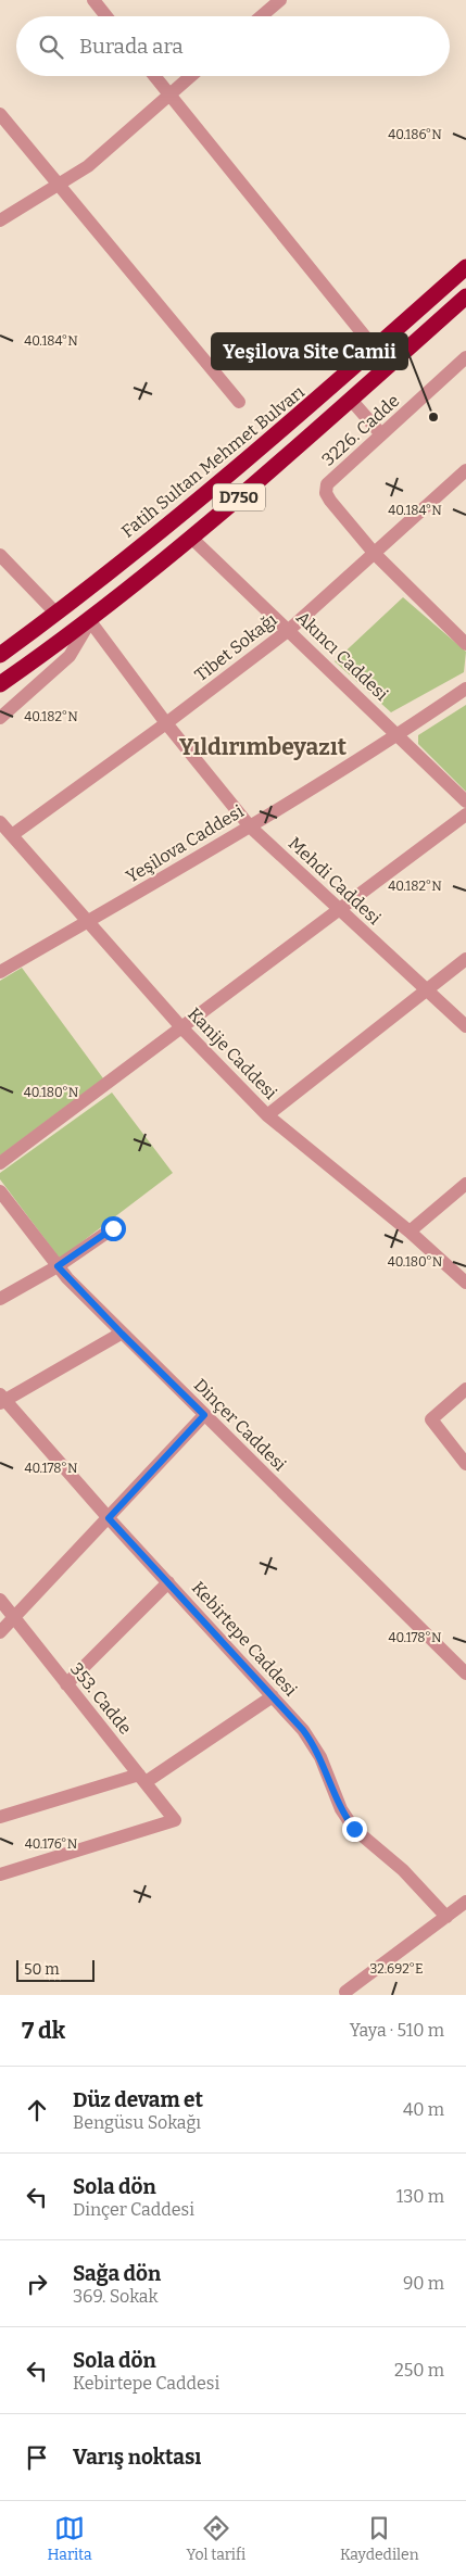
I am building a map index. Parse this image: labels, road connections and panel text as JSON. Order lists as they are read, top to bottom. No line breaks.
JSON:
{"streets":{"highway":["Fatih Sultan Mehmet Bulvarı","D750"],"street":["3226. Cadde","Tibet Sokağı","Akıncı Caddesi","Yeşilova Caddesi","Mehdi Caddesi","Kanije Caddesi","Dinçer Caddesi","Kebirtepe Caddesi","353. Cadde"]},"crossings":[["3226. Cadde","Tibet Sokağı"],["D750","Akıncı Caddesi"],["D750","Mehdi Caddesi"],["Tibet Sokağı","Akıncı Caddesi"],["Tibet Sokağı","Mehdi Caddesi"],["Tibet Sokağı","Kanije Caddesi"],["Akıncı Caddesi","Yeşilova Caddesi"],["Yeşilova Caddesi","Mehdi Caddesi"],["Yeşilova Caddesi","Kanije Caddesi"]],"districts":["Yıldırımbeyazıt"],"places":["Yeşilova Site Camii"],"scale_bar":"50 m","page":{"search":"Burada ara","scale":"50 m","heading":["7 dk","Yaya · 510 m"],"list":[["Düz devam et","Bengüsu Sokağı","40 m"],["Sola dön","Dinçer Caddesi","130 m"],["Sağa dön","369. Sokak","90 m"],["Sola dön","Kebirtepe Caddesi","250 m"],"Varış noktası"],"nav":["Harita","Yol tarifi","Kaydedilen"]},"coordinates":["40.186°N","40.184°N","40.182°N","40.180°N","40.178°N","40.176°N","32.692°E"]}
